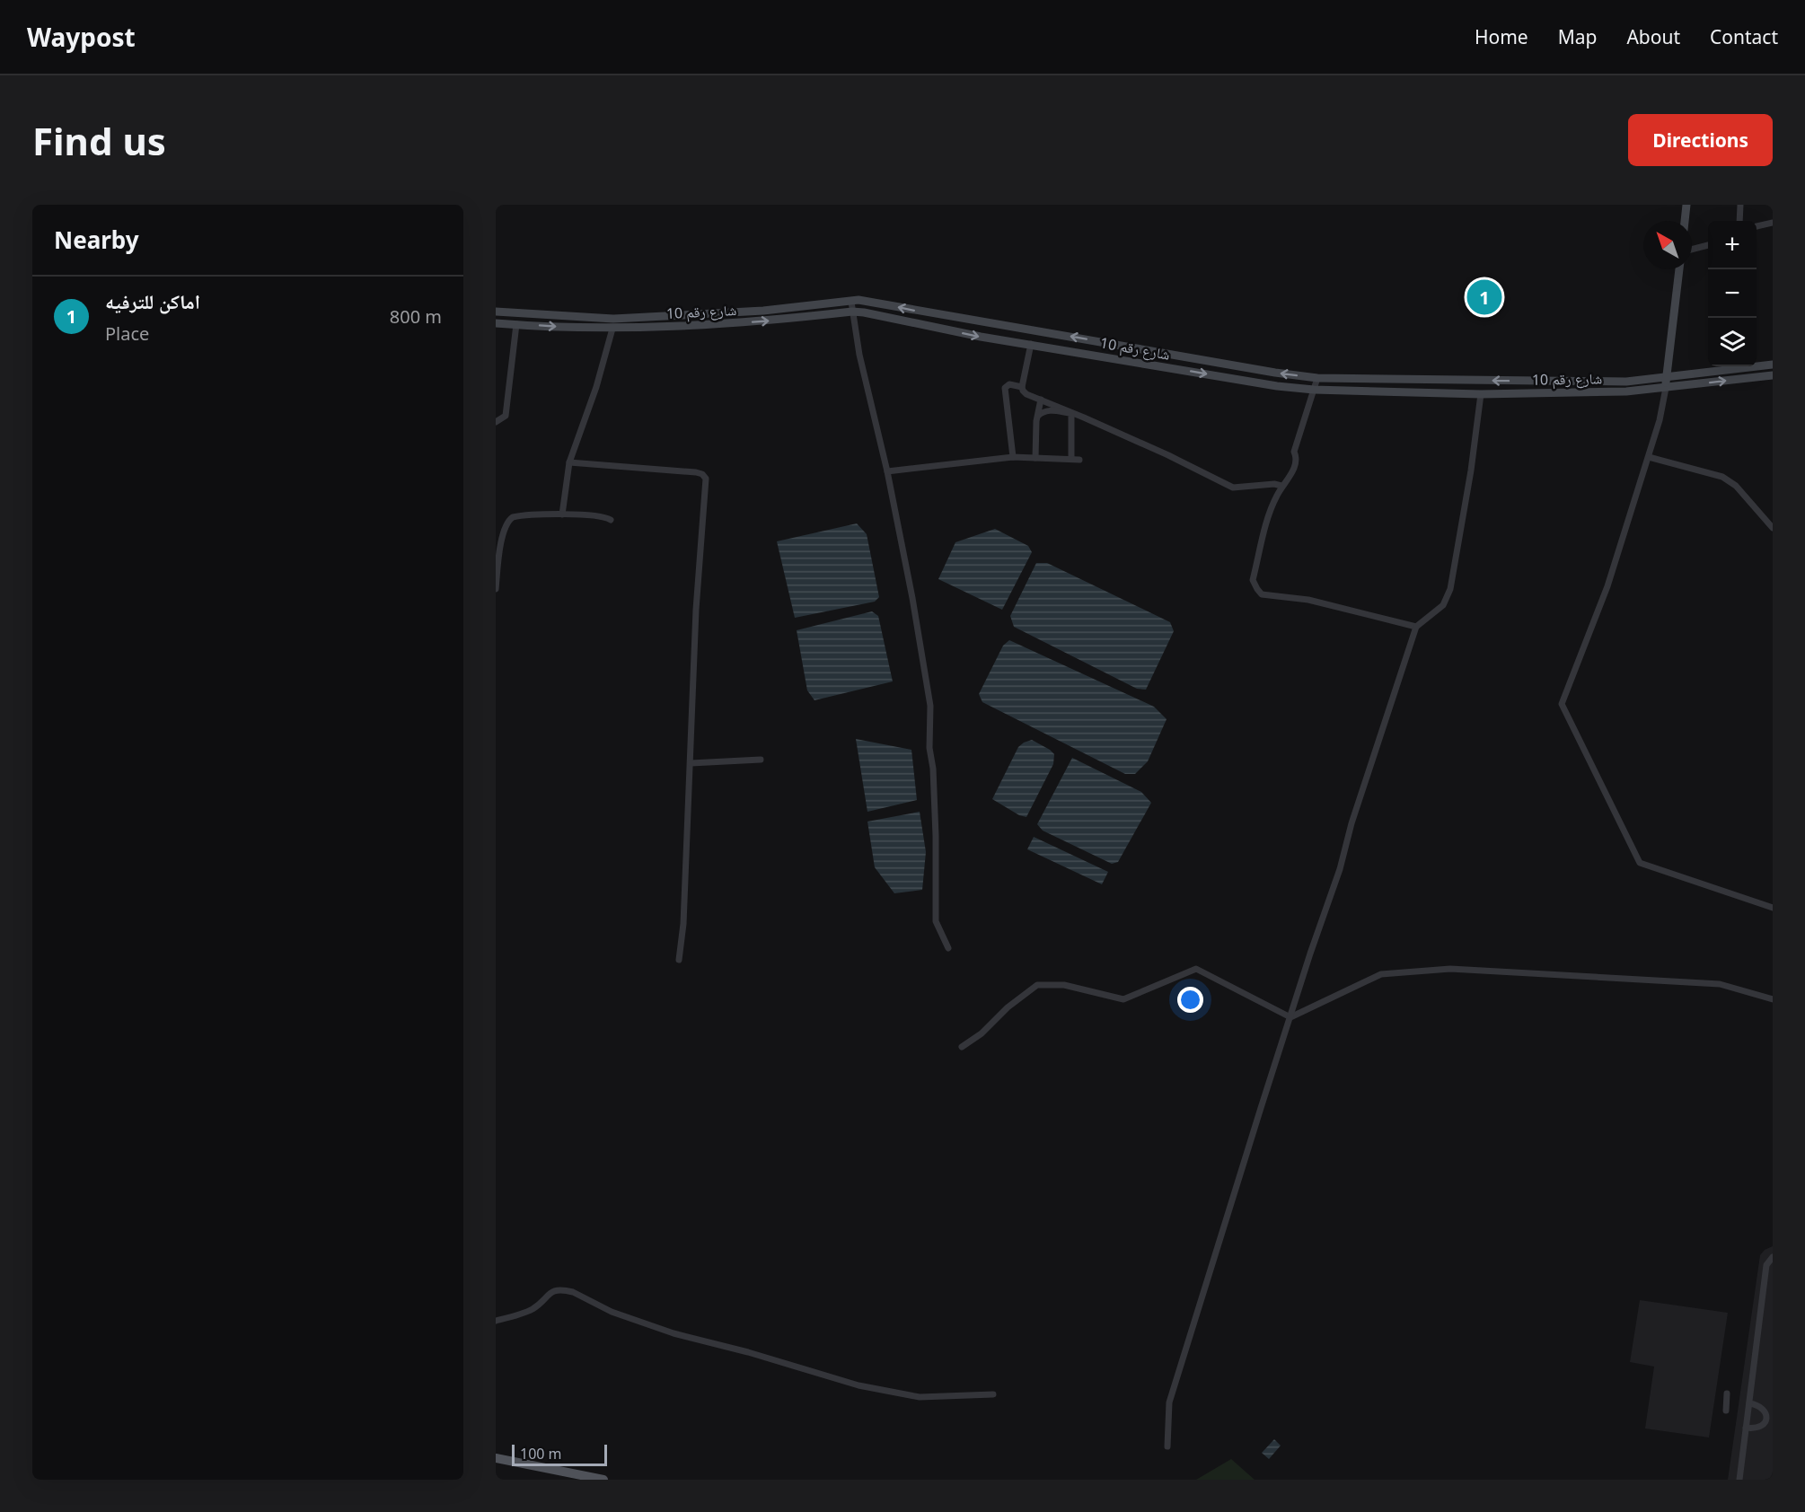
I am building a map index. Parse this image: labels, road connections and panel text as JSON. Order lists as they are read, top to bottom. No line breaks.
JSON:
{"streets":{"main road":["شارع رقم 10"]},"scale_bar":"100 m","north":"top left","page":{"header":"Waypost","nav":["Home","Map","About","Contact"],"buttons":"Directions","title":"Find us","heading":"Nearby","map_buttons":["+","−"],"list":[{"mark":"1","name":"اماكن للترفيه","note":"Place","value":"800 m"}],"pins":"1","scale":"100 m"}}
